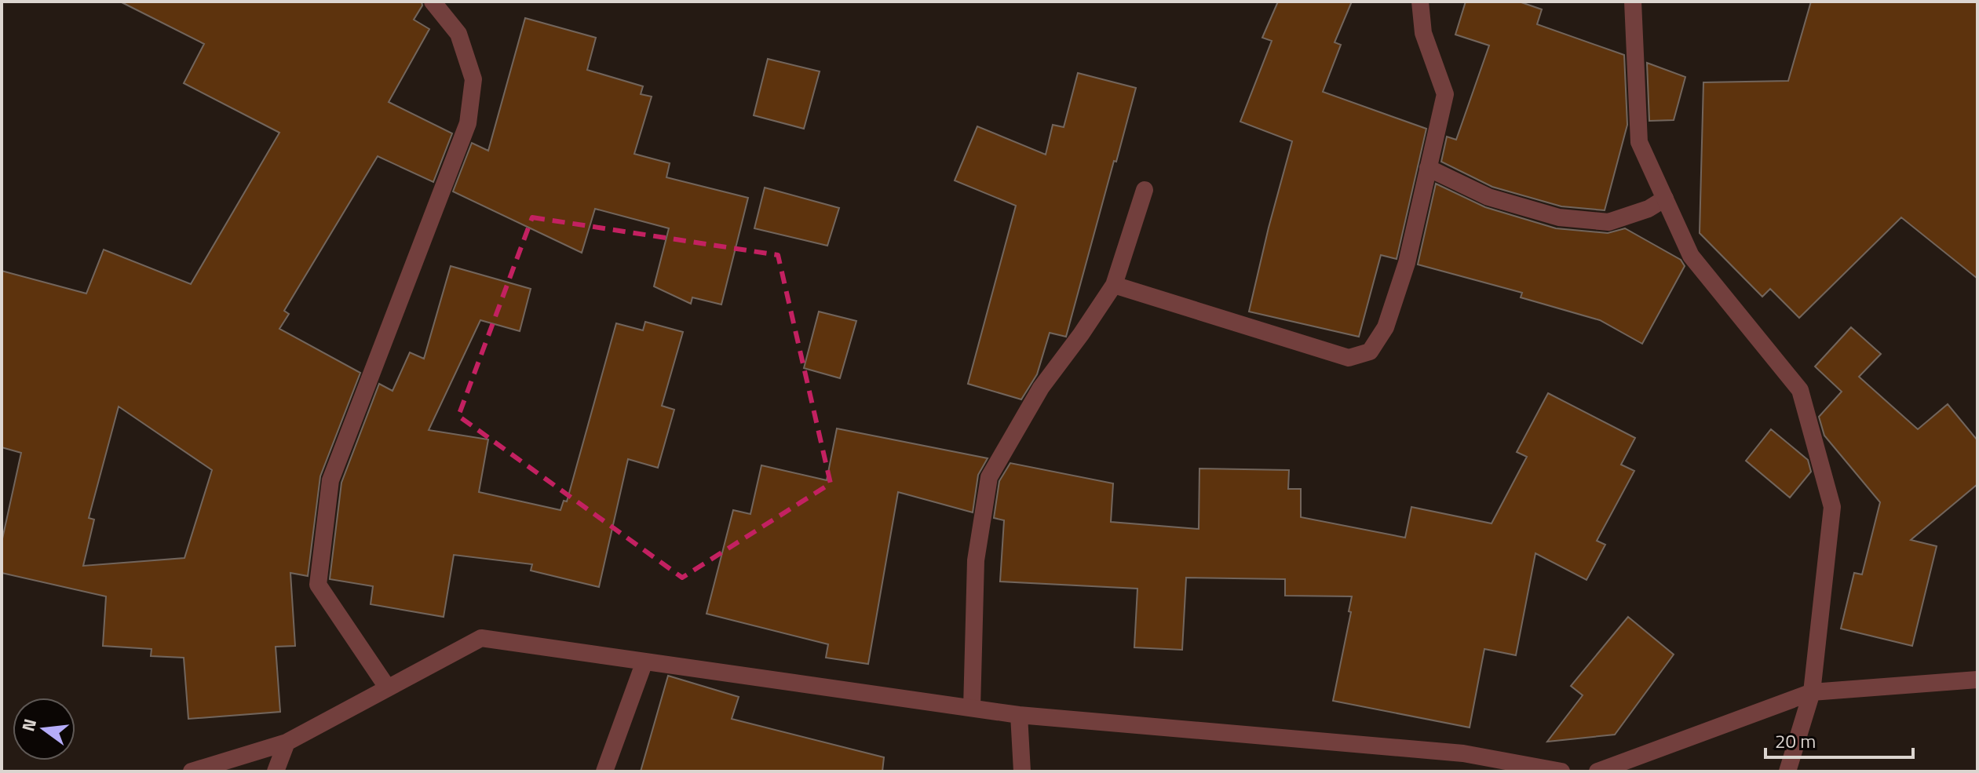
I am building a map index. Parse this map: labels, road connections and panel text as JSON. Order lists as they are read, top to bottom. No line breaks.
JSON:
{"scale_bar":"20 m","north":"left"}
